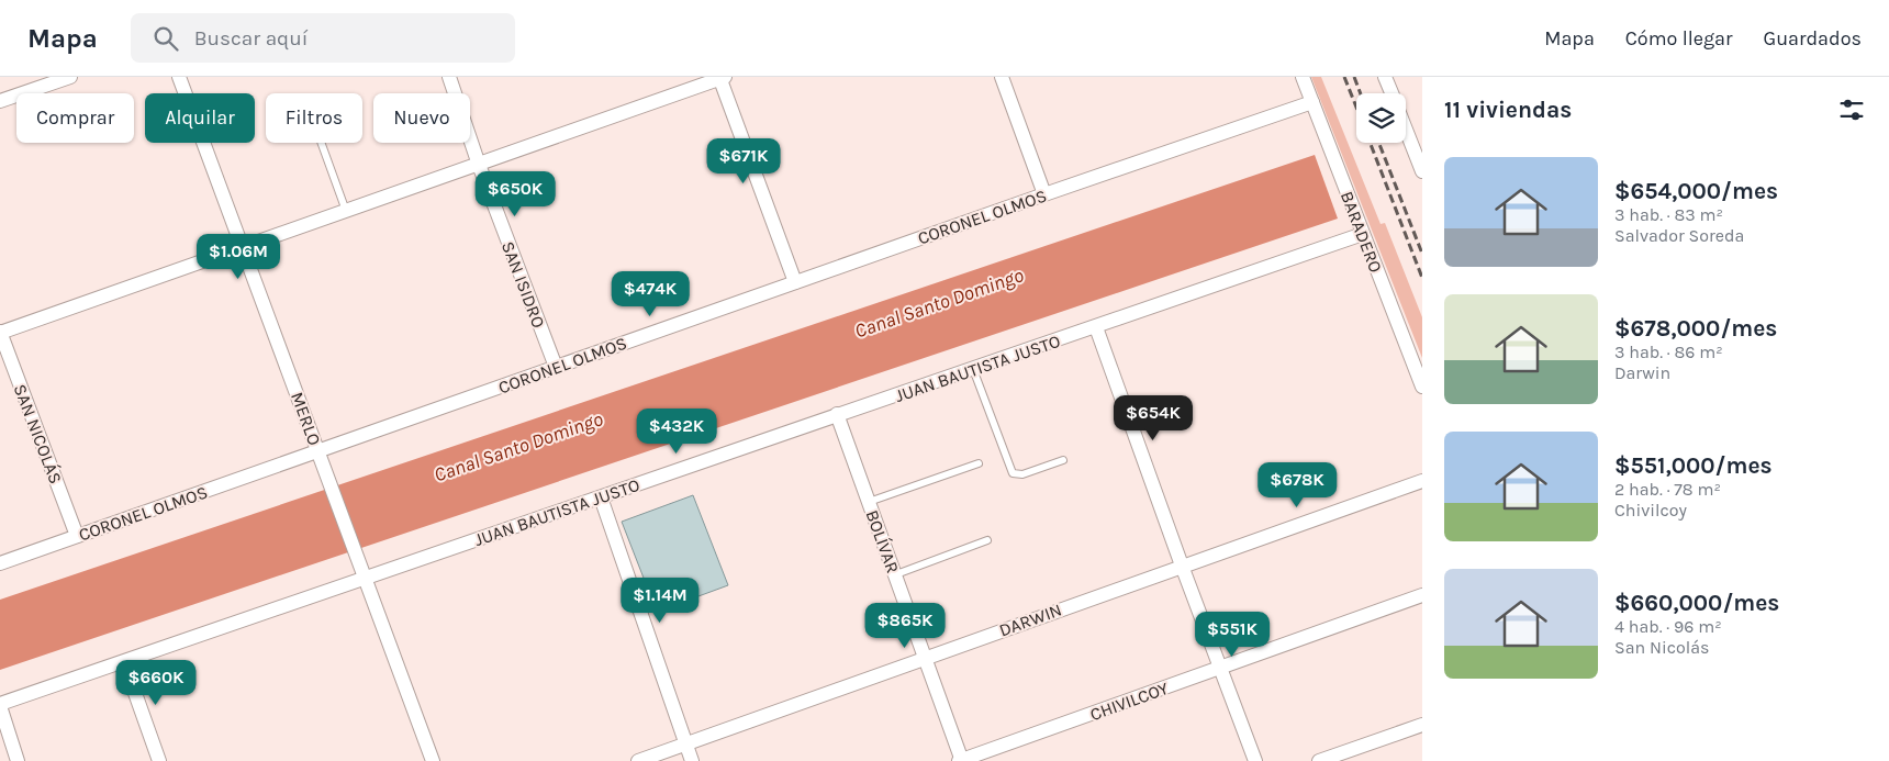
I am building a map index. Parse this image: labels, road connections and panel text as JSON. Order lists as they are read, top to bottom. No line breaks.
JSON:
{"streets":{"street":["CORONEL OLMOS","BARADERO","SAN ISIDRO","JUAN BAUTISTA JUSTO","MERLO","SAN NICOLÁS","BOLÍVAR","DARWIN","CHIVILCOY"]},"crossings":[["CORONEL OLMOS","BARADERO"],["CORONEL OLMOS","SAN ISIDRO"],["CORONEL OLMOS","MERLO"],["CORONEL OLMOS","SAN NICOLÁS"],["BARADERO","JUAN BAUTISTA JUSTO"],["JUAN BAUTISTA JUSTO","MERLO"],["JUAN BAUTISTA JUSTO","BOLÍVAR"],["BOLÍVAR","DARWIN"],["BOLÍVAR","CHIVILCOY"]],"water":["Canal Santo Domingo"],"page":{"header":"Mapa","search":"Buscar aquí","nav":["Mapa","Cómo llegar","Guardados"],"heading":"11 viviendas","chip":["Comprar","Alquilar","Filtros","Nuevo"],"price":["$671K","$650K","$1.06M","$474K","$654K","$432K","$678K","$1.14M","$865K","$551K","$660K"],"list":[{"name":"$654,000/mes","note":"3 hab. · 83 m² · Salvador Soreda"},{"name":"$678,000/mes","note":"3 hab. · 86 m² · Darwin"},{"name":"$551,000/mes","note":"2 hab. · 78 m² · Chivilcoy"},{"name":"$660,000/mes","note":"4 hab. · 96 m² · San Nicolás"}]}}
